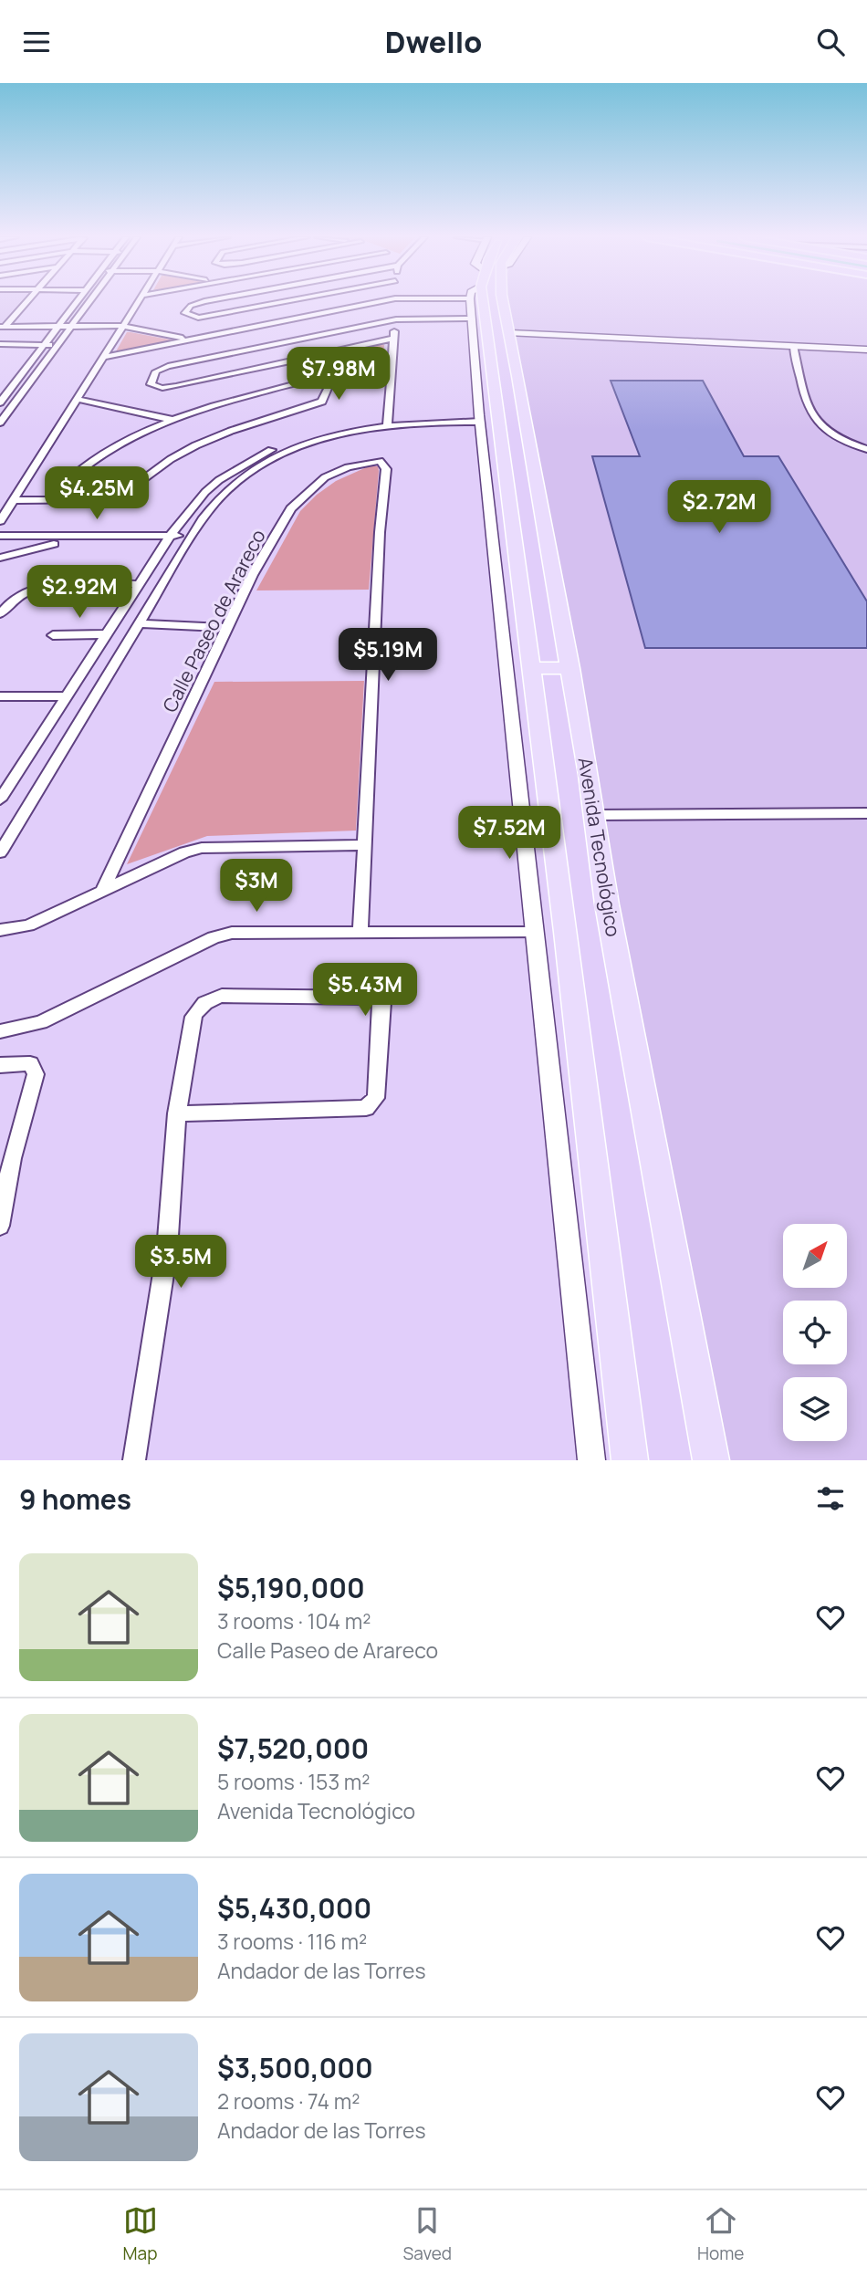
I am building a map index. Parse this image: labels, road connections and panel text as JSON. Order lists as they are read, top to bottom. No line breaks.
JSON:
{"streets":{"main road":["Avenida Tecnológico"],"street":["Calle Paseo de Arareco"]},"north":"top right","page":{"header":"Dwello","price":["$7.98M","$4.25M","$2.72M","$2.92M","$5.19M","$7.52M","$3M","$5.43M","$3.5M"],"heading":"9 homes","list":[{"name":"$5,190,000","note":"3 rooms · 104 m² · Calle Paseo de Arareco"},{"name":"$7,520,000","note":"5 rooms · 153 m² · Avenida Tecnológico"},{"name":"$5,430,000","note":"3 rooms · 116 m² · Andador de las Torres"},{"name":"$3,500,000","note":"2 rooms · 74 m² · Andador de las Torres"}],"tabs":["Map","Saved","Home"]}}
